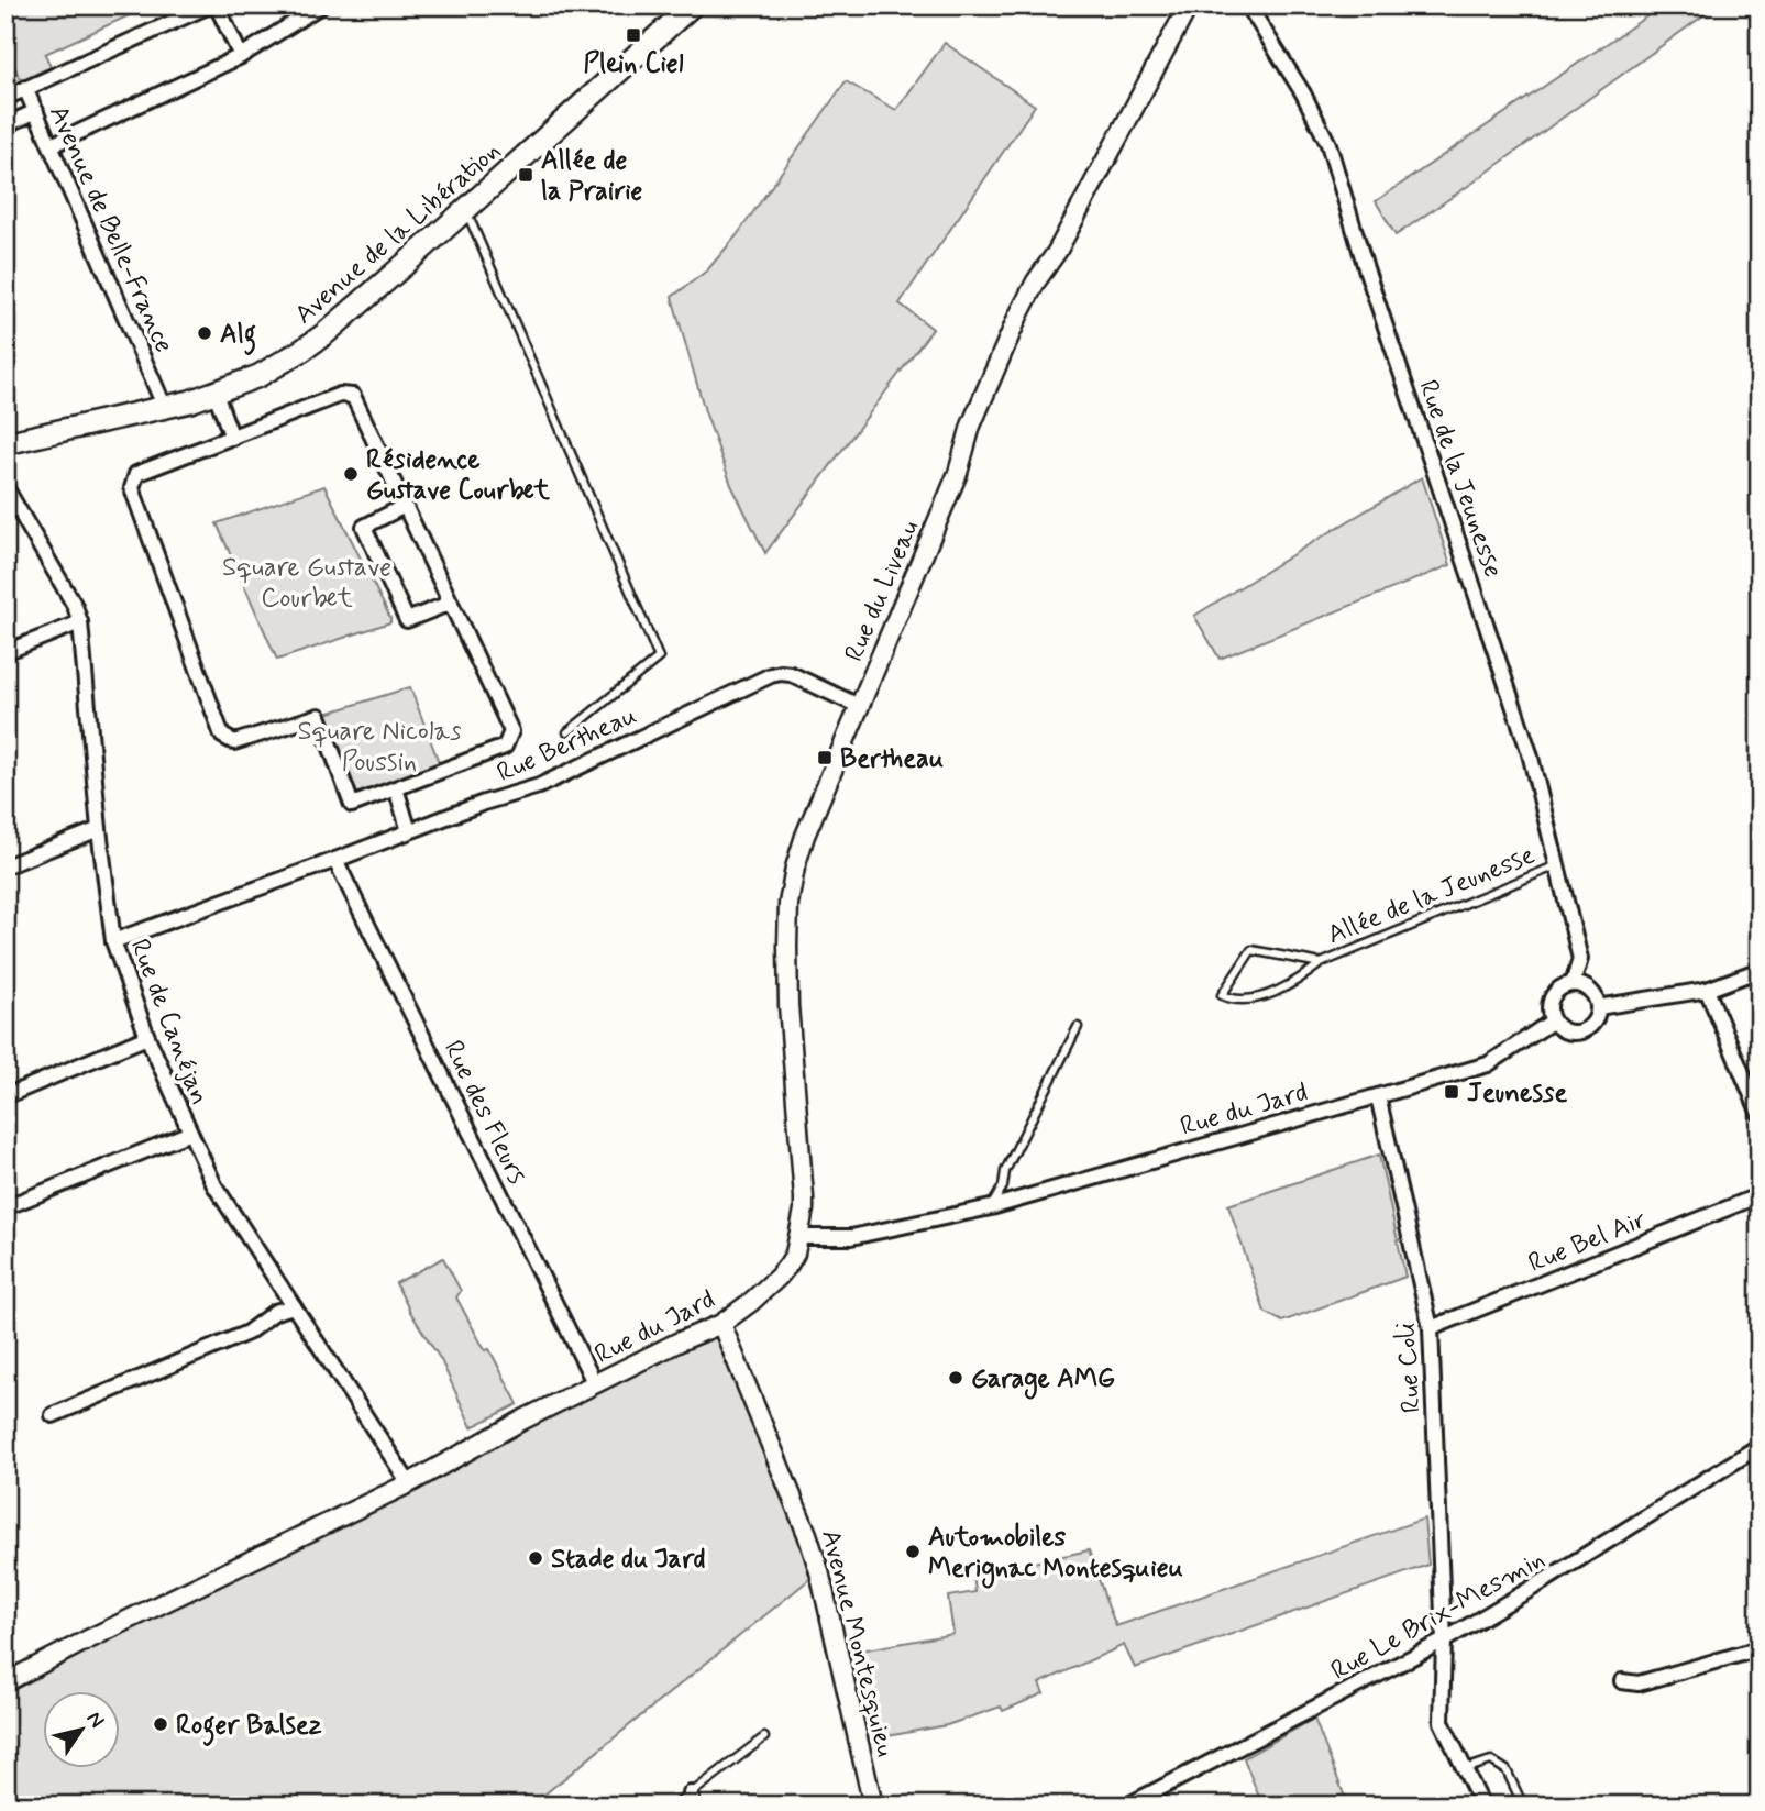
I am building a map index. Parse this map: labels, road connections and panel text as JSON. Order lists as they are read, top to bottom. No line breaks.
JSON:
{"streets":{"main road":["Avenue de la Libération"],"street":["Avenue de Belle-France","Rue de la Jeunesse","Rue du Liveau","Rue Bertheau","Rue de Canéjan","Rue du Jard","Rue des Fleurs","Rue Bel Air","Rue Coli","Rue Le Brix-Mesmin","Avenue Montesquieu"],"lane":["Allée de la Jeunesse"]},"crossings":[["Avenue de Belle-France","Avenue de la Libération"],["Rue de la Jeunesse","Allée de la Jeunesse"],["Rue de la Jeunesse","Rue du Jard"],["Rue du Liveau","Rue Bertheau"],["Rue du Liveau","Rue du Jard"],["Rue Bertheau","Rue de Canéjan"],["Rue Bertheau","Rue des Fleurs"],["Rue de Canéjan","Rue du Jard"],["Rue du Jard","Rue des Fleurs"],["Rue du Jard","Rue Coli"],["Rue du Jard","Avenue Montesquieu"],["Rue Bel Air","Rue Coli"],["Rue Coli","Rue Le Brix-Mesmin"]],"parks":["Square Gustave Courbet","Square Nicolas Poussin"],"places":{"transit":["Plein Ciel","Allée de la Prairie","Bertheau","Jeunesse"],"other":["Alg","Résidence Gustave Courbet","Garage AMG","Automobiles Merignac Montesquieu","Stade du Jard","Roger Balsez"]},"north":"top right"}
